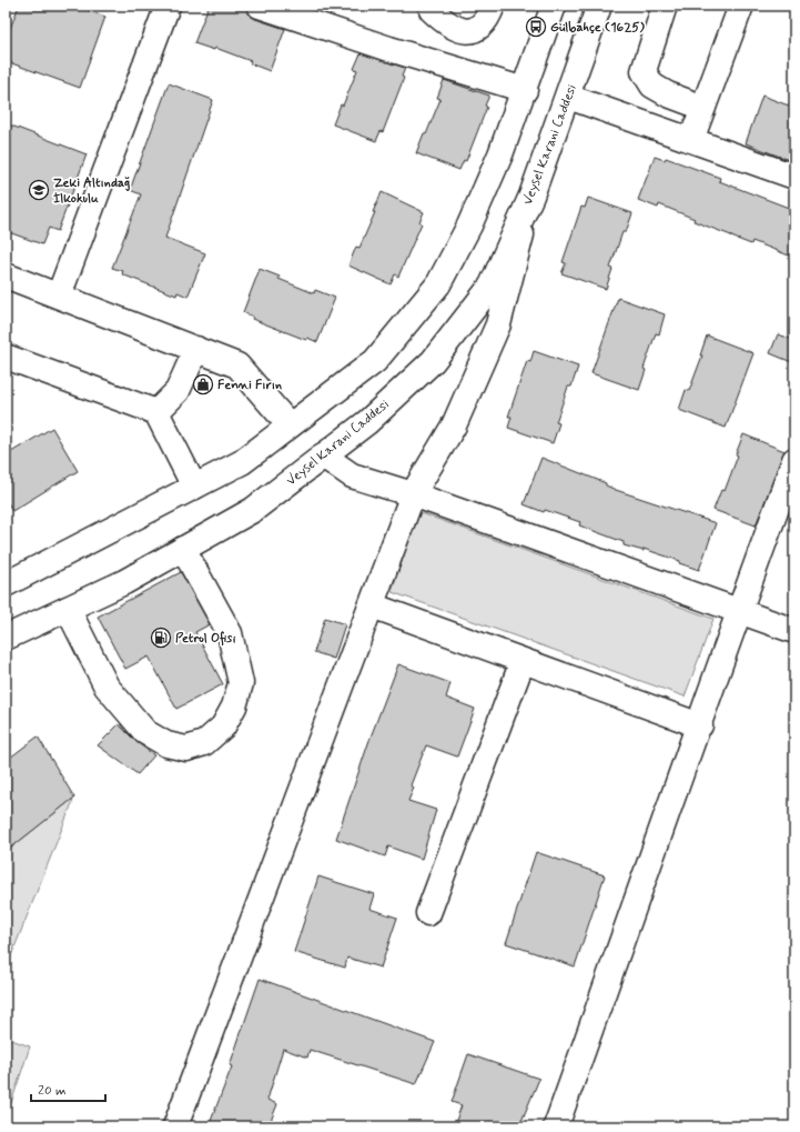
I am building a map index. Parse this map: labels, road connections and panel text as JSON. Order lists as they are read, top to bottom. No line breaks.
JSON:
{"streets":{"street":["Veysel Karani Caddesi"]},"places":{"bus stop":["Gülbahçe (1625)"],"school or university":["Zeki Altındağ İlkokulu"],"shop":["Fenni Fırın"],"fuel station":["Petrol Ofisi"]},"scale_bar":"20 m"}
